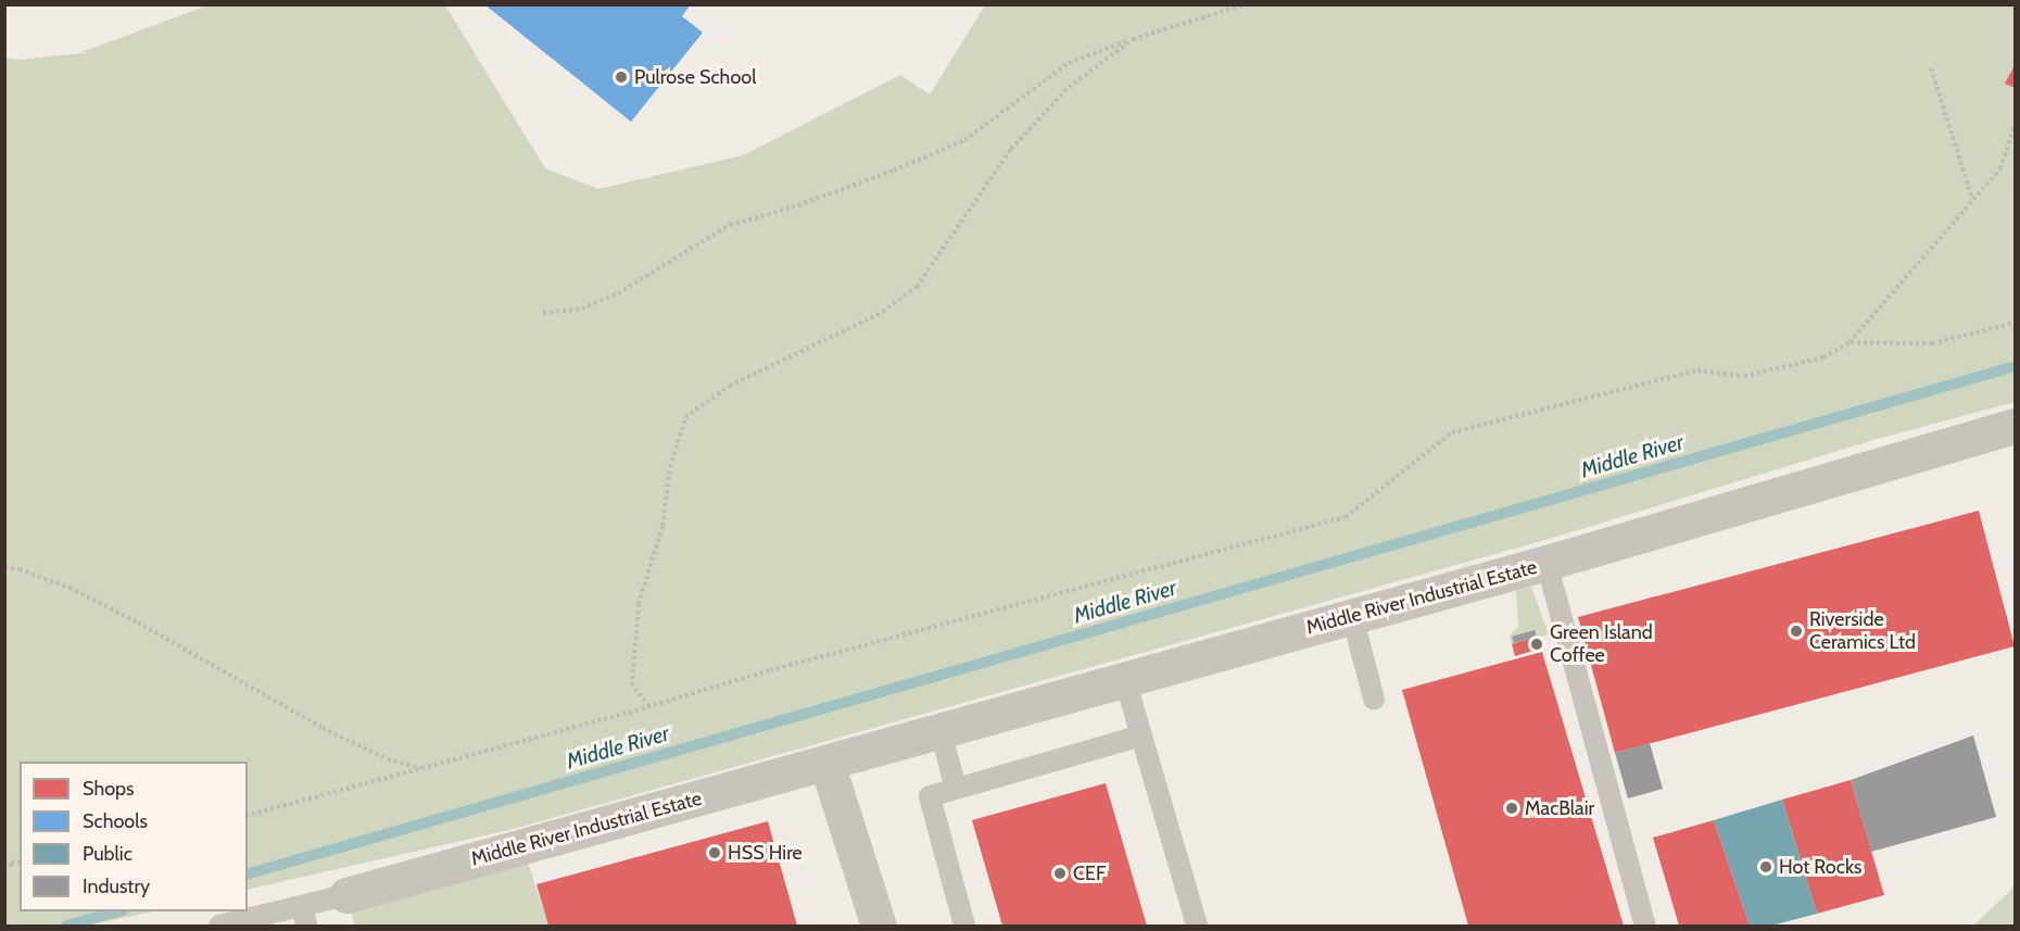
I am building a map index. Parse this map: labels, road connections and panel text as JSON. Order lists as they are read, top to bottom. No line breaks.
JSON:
{"streets":{"street":["Middle River Industrial Estate"]},"water":["Middle River"],"places":["Pulrose School","Riverside Ceramics Ltd","Green Island Coffee","MacBlair","HSS Hire","Hot Rocks","CEF"],"legend":["Shops","Schools","Public","Industry"]}
